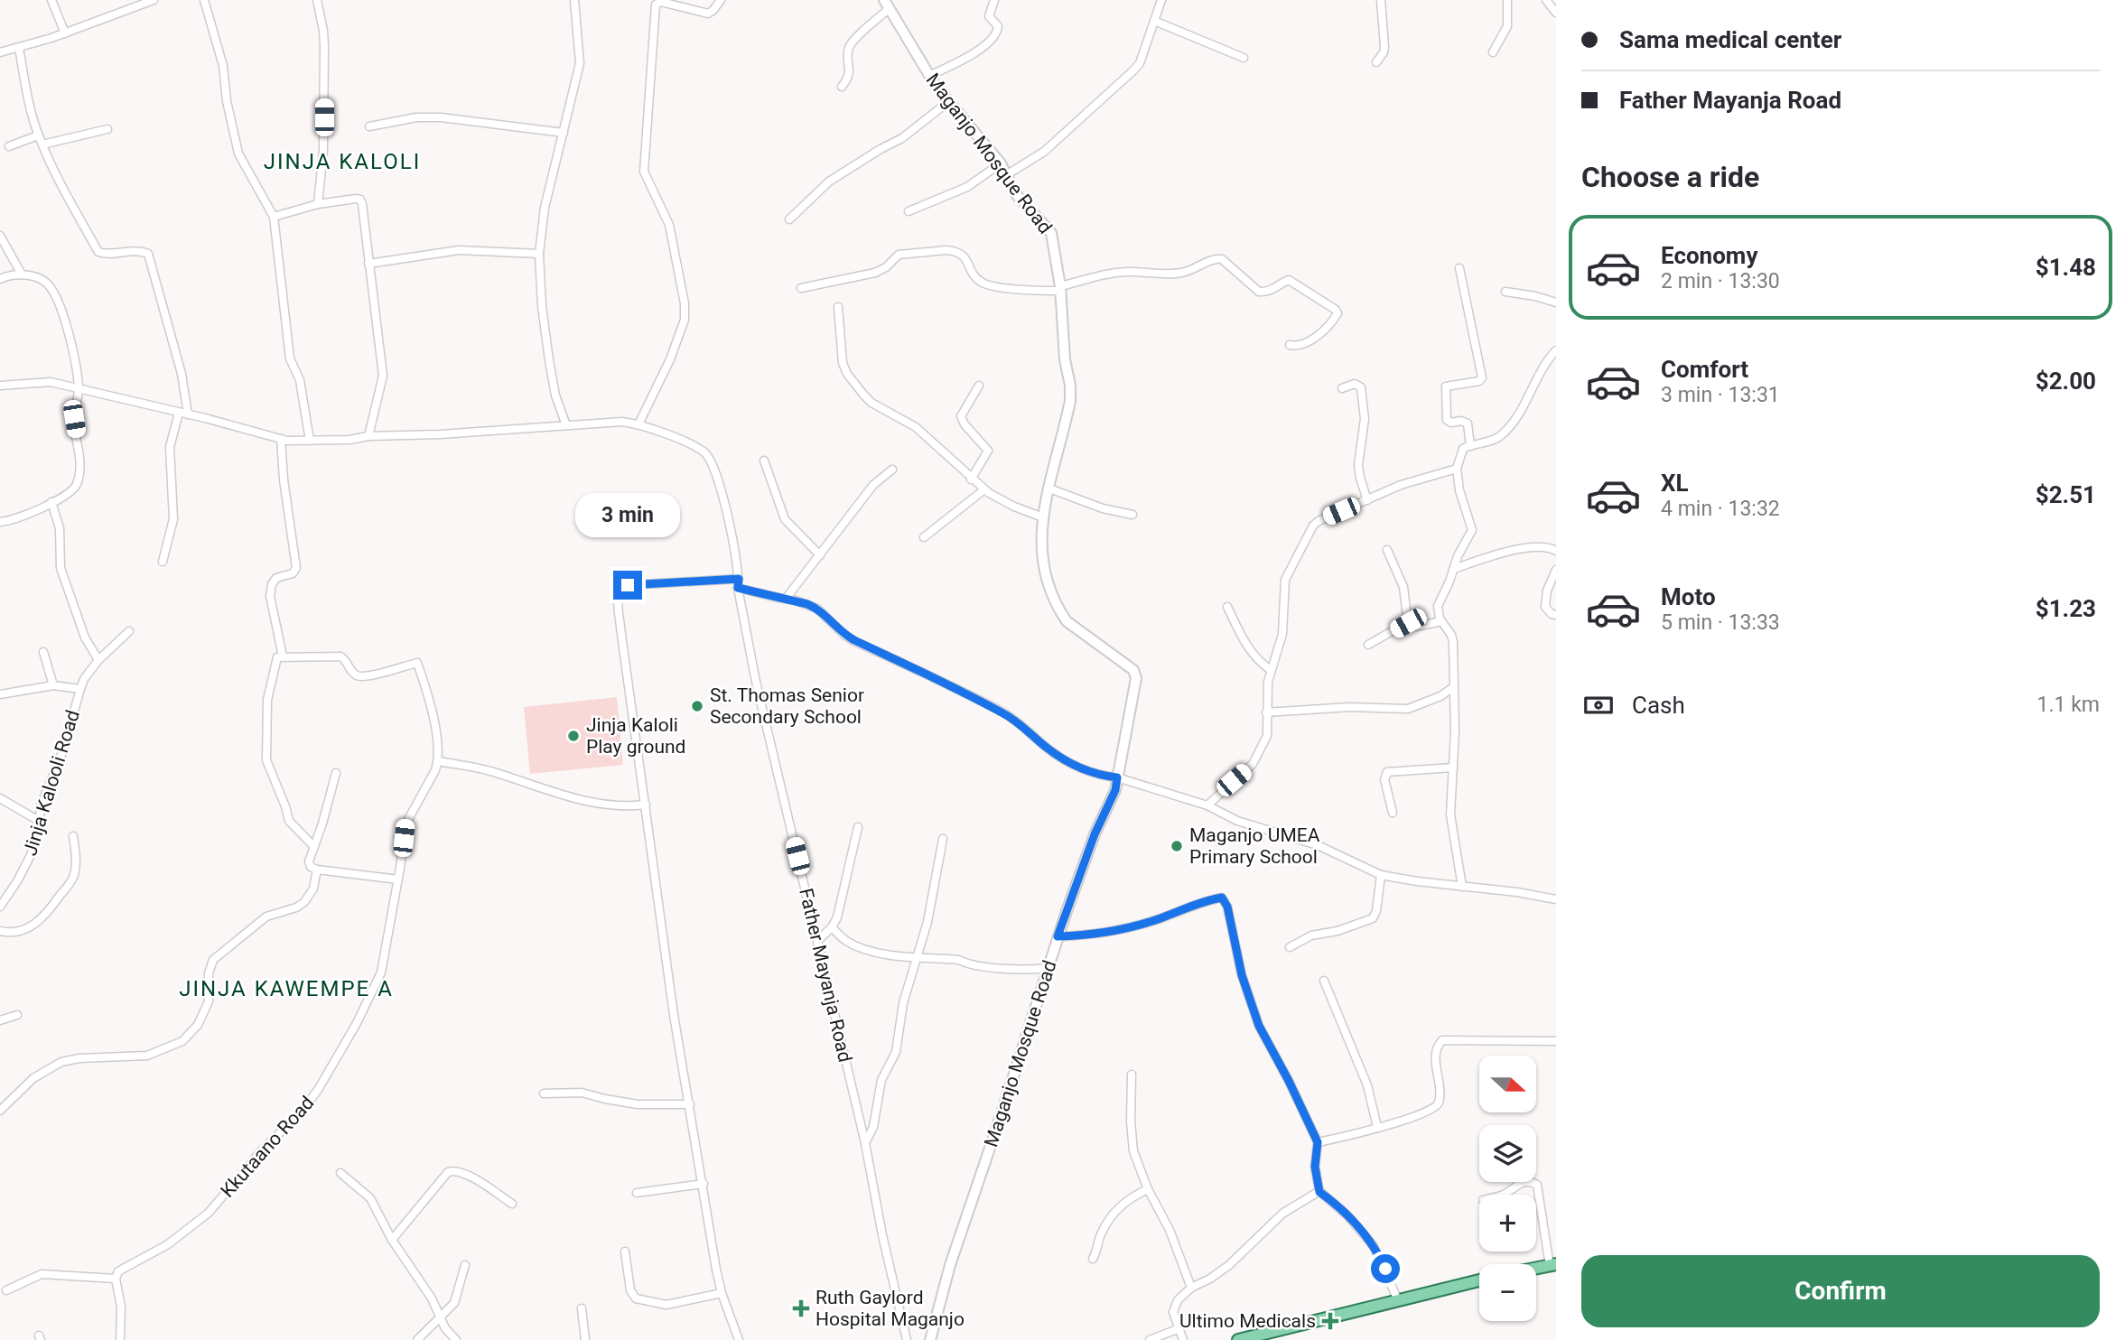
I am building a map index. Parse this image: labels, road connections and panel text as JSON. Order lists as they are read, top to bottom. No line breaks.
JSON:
{"streets":{"street":["Maganjo Mosque Road","Jinja Kalooli Road","Father Mayanja Road","Kkutaano Road"]},"districts":["JINJA KALOLI","JINJA KAWEMPE A"],"places":{"other":["St. Thomas Senior Secondary School","Jinja Kaloli Play ground","Maganjo UMEA Primary School"],"health":["Ruth Gaylord Hospital Maganjo","Ultimo Medicals"]},"north":"right","page":{"banner":["Sama medical center","Father Mayanja Road"],"heading":"Choose a ride","list":[{"name":"Economy","note":"2 min · 13:30","value":"$1.48"},{"name":"Comfort","note":"3 min · 13:31","value":"$2.00"},{"name":"XL","note":"4 min · 13:32","value":"$2.51"},{"name":"Moto","note":"5 min · 13:33","value":"$1.23"}],"bubble":"3 min","pay":["Cash","1.1 km"],"map_buttons":["+","−"],"buttons":"Confirm"}}
